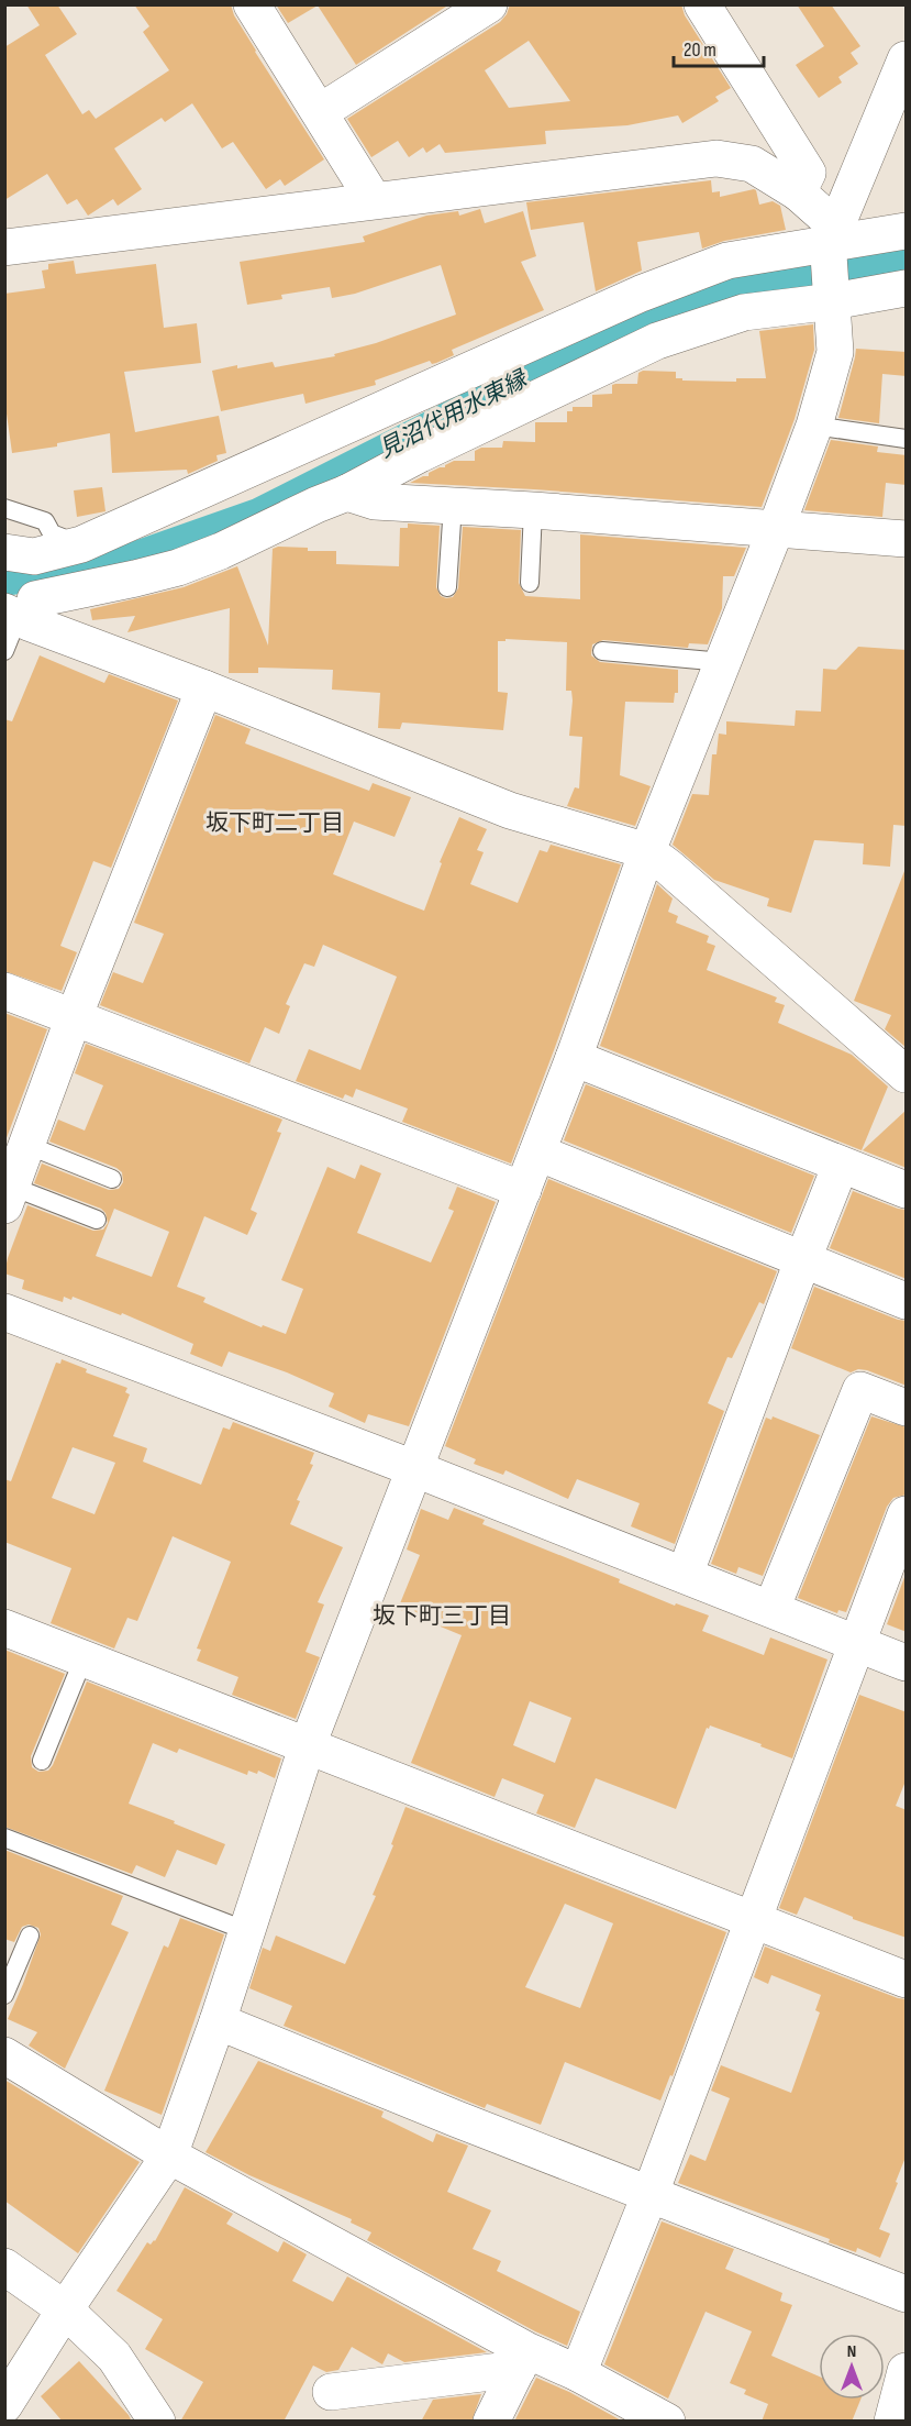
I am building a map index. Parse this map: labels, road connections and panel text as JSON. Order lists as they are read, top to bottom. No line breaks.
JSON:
{"districts":["坂下町二丁目","坂下町三丁目"],"water":["見沼代用水東縁"],"scale_bar":"20 m","north":"top"}
